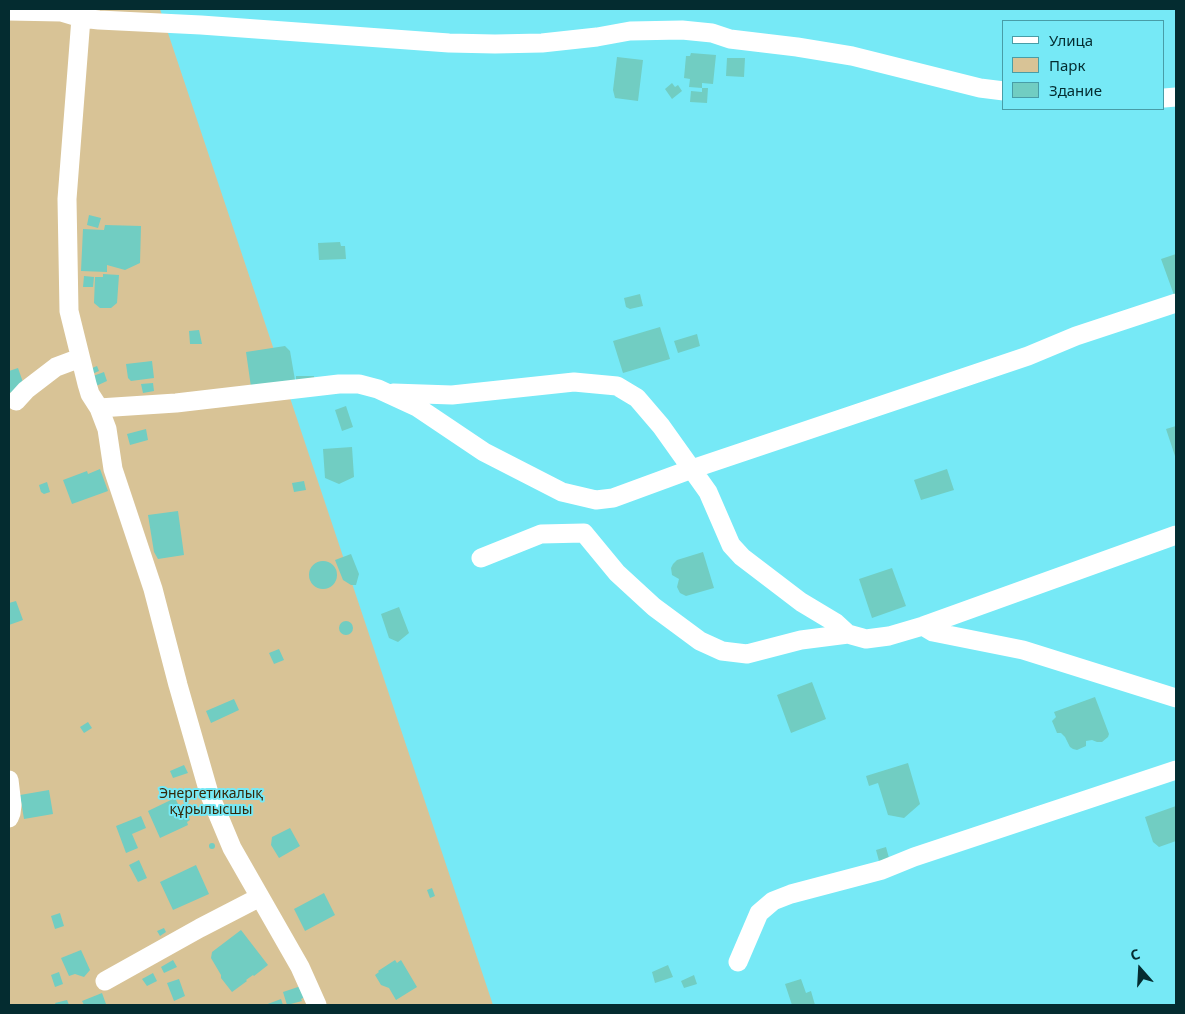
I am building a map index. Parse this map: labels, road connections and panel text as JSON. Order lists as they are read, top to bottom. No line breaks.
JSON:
{"parks":["Энергетикалық құрылысшы"],"legend":["Улица","Парк","Здание"],"north":"top"}
